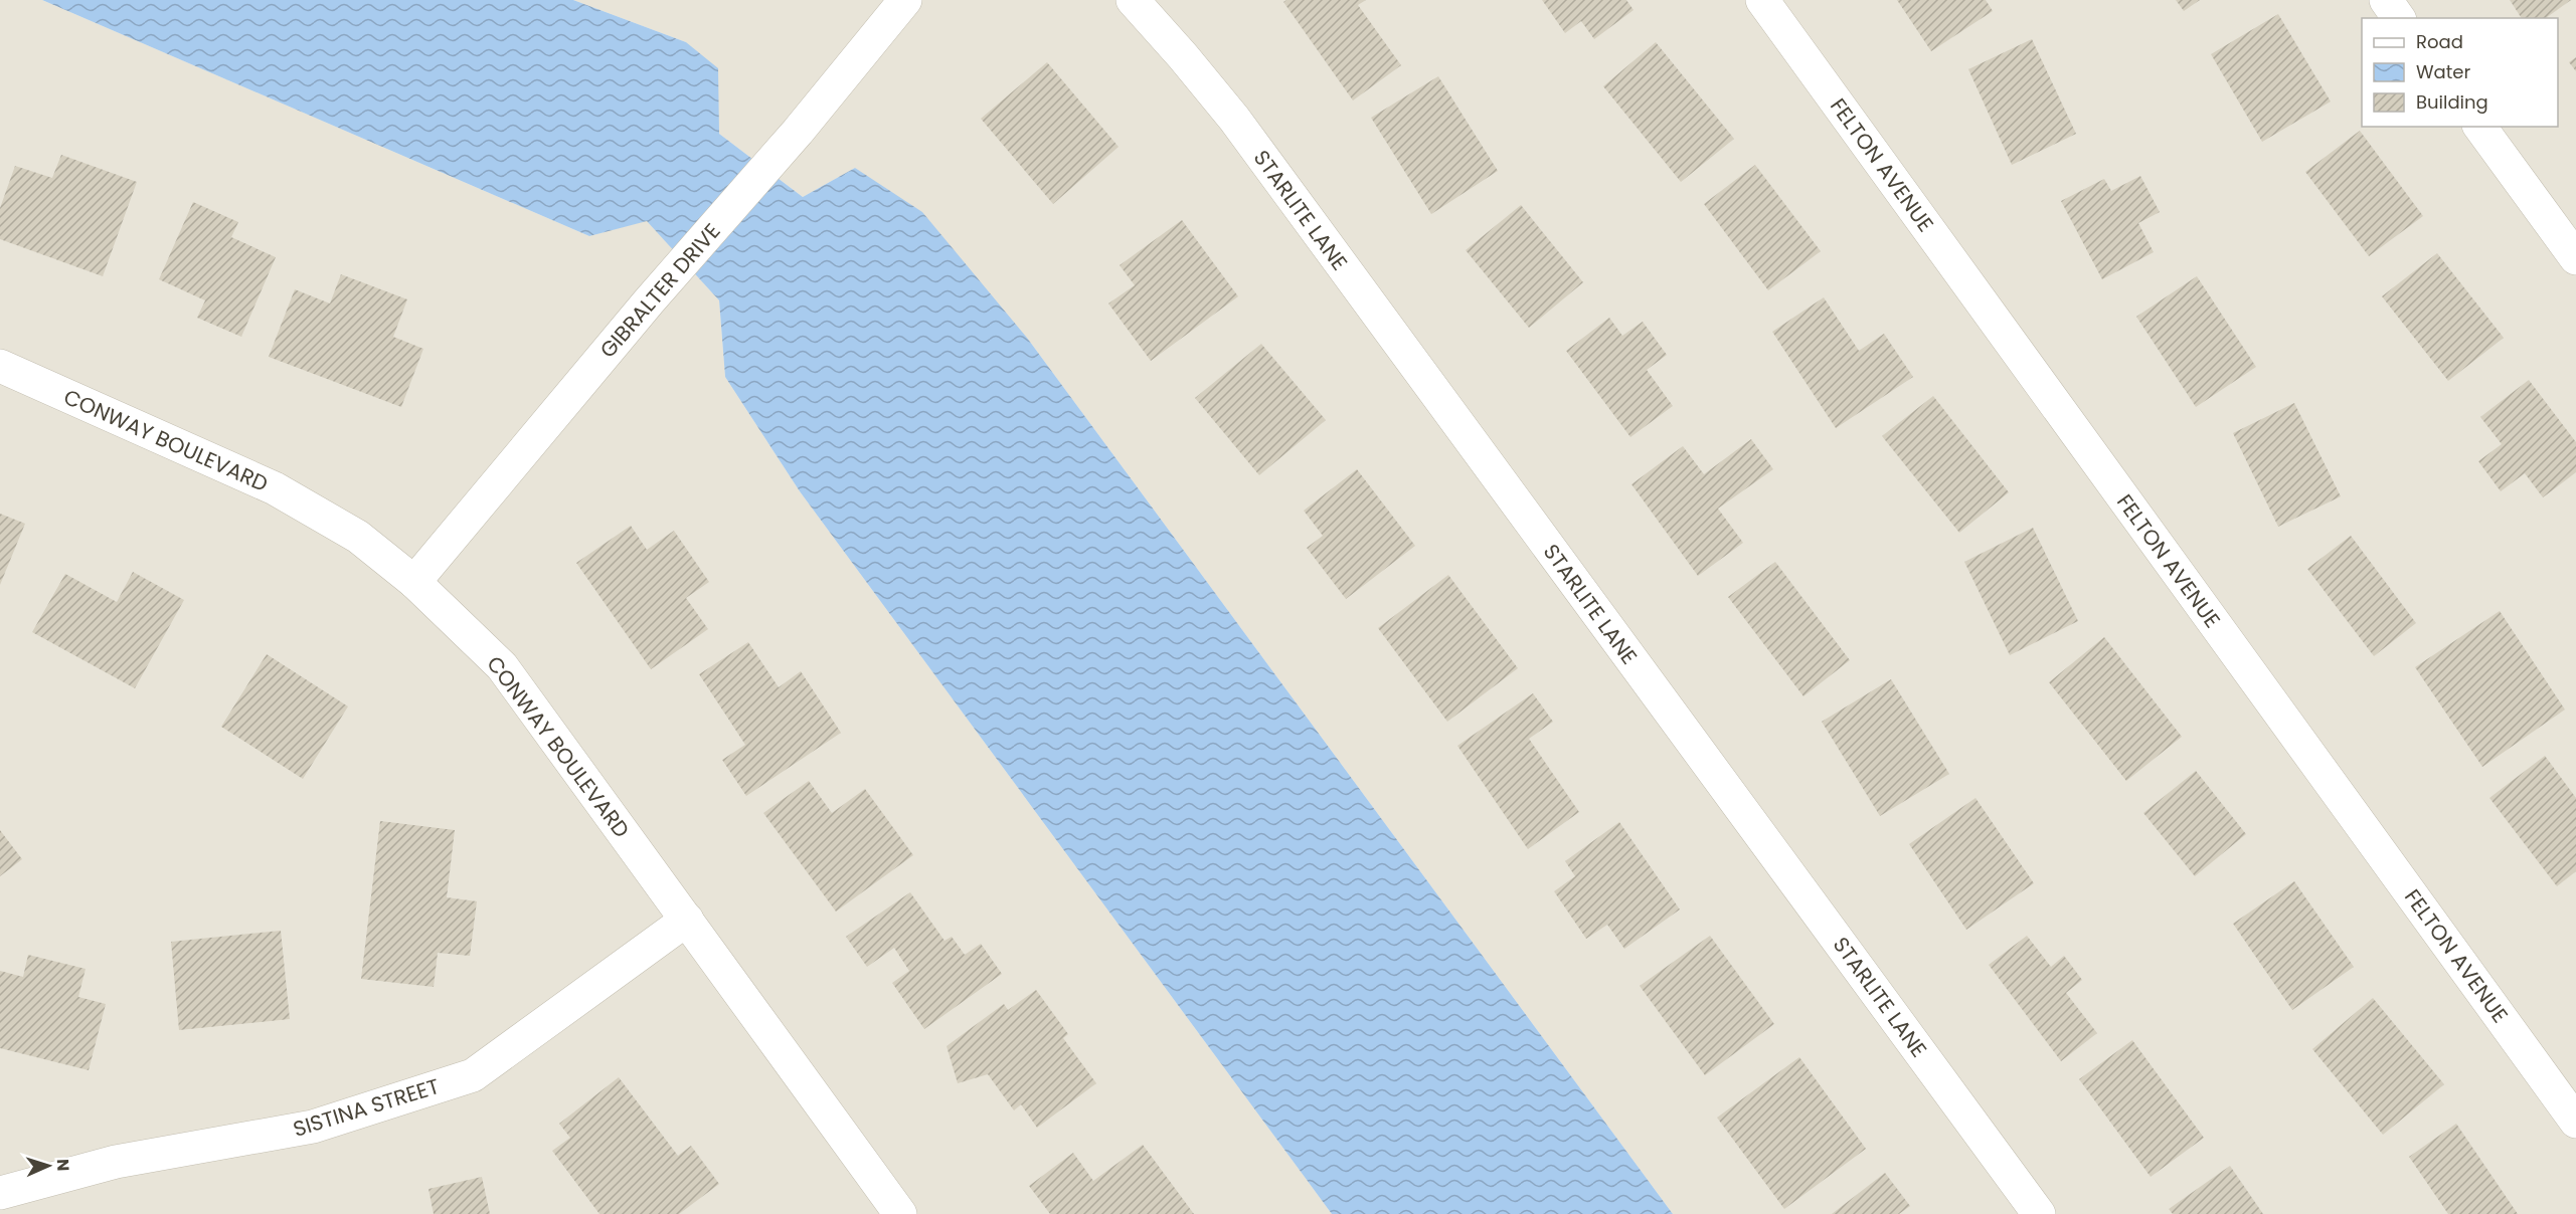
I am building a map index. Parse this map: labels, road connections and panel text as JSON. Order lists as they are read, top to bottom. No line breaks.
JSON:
{"streets":{"street":["FELTON AVENUE","STARLITE LANE","GIBRALTER DRIVE","CONWAY BOULEVARD","SISTINA STREET"]},"crossings":[["GIBRALTER DRIVE","CONWAY BOULEVARD"],["CONWAY BOULEVARD","SISTINA STREET"]],"legend":["Road","Water","Building"],"north":"right"}
